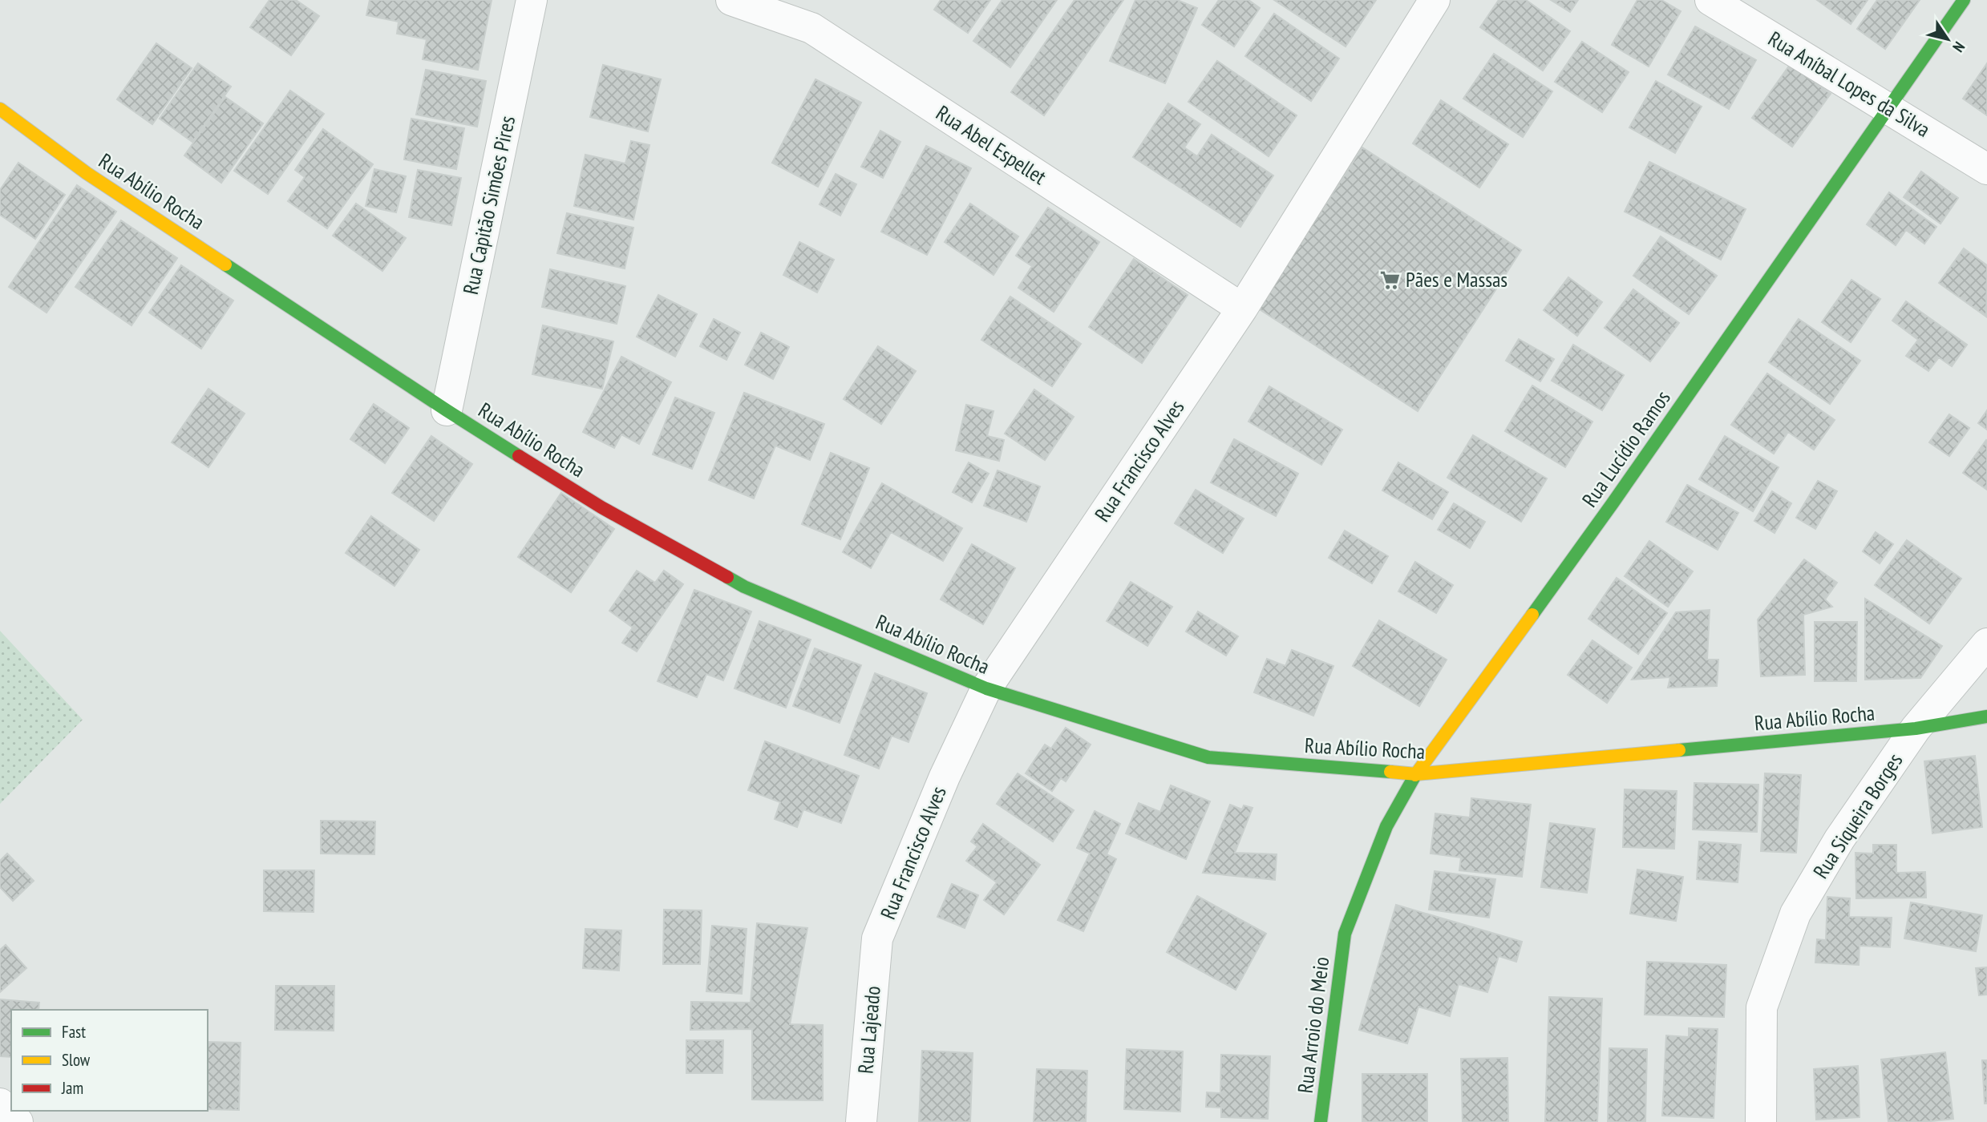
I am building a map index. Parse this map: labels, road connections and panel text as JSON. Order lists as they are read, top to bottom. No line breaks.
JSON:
{"streets":{"street":["Rua Aníbal Lopes da Silva","Rua Abel Espellet","Rua Abílio Rocha","Rua Capitão Simões Pires","Rua Lucídio Ramos","Rua Francisco Alves","Rua Siqueira Borges","Rua Arroio do Meio","Rua Lajeado"]},"crossings":[["Rua Aníbal Lopes da Silva","Rua Lucídio Ramos"],["Rua Abel Espellet","Rua Francisco Alves"],["Rua Abílio Rocha","Rua Capitão Simões Pires"],["Rua Abílio Rocha","Rua Lucídio Ramos"],["Rua Abílio Rocha","Rua Francisco Alves"],["Rua Abílio Rocha","Rua Siqueira Borges"],["Rua Lucídio Ramos","Rua Arroio do Meio"],["Rua Francisco Alves","Rua Lajeado"]],"places":{"supermarket":["Pães e Massas"]},"legend":["Fast","Slow","Jam"],"north":"bottom right"}
